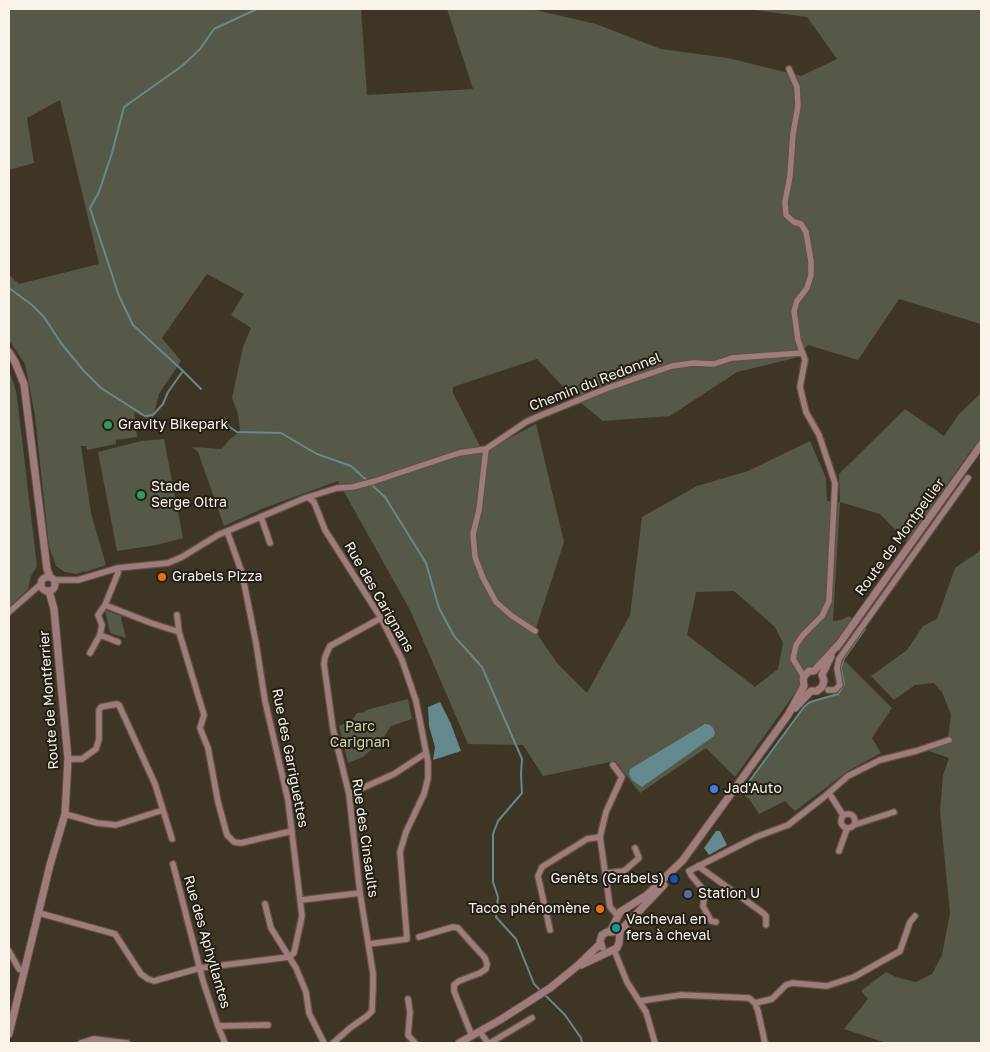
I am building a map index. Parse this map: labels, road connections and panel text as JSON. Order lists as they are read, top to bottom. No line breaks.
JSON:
{"streets":{"street":["Chemin du Redonnel","Route de Montpellier","Rue des Carignans","Route de Montferrier","Rue des Garriguettes","Rue des Cinsaults","Rue des Aphyllantes"]},"crossings":[["Chemin du Redonnel","Rue des Carignans"],["Chemin du Redonnel","Route de Montferrier"],["Chemin du Redonnel","Rue des Garriguettes"],["Rue des Carignans","Rue des Cinsaults"]],"parks":["Parc Carignan"],"places":["Gravity Bikepark","Stade Serge Oltra","Grabels Pizza","Jad'Auto","Genêts (Grabels)","Station U","Tacos phénomène","Vacheval en fers à cheval"]}
